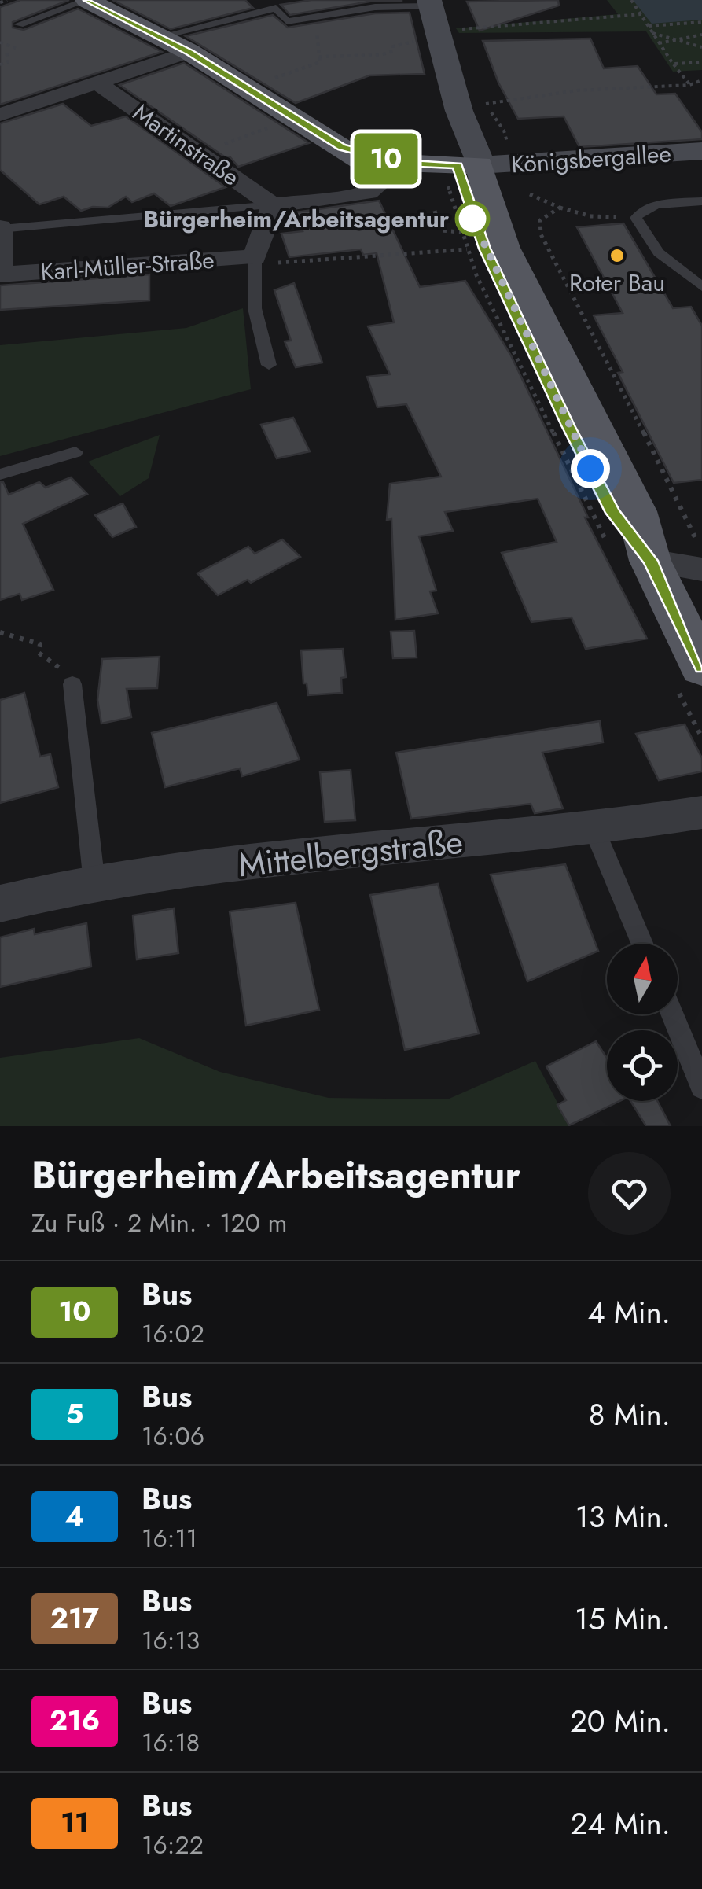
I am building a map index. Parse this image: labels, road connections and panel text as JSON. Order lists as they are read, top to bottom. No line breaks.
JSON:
{"streets":{"main road":["Königsbergallee"],"street":["Martinstraße","Karl-Müller-Straße","Mittelbergstraße"]},"crossings":[["Martinstraße","Karl-Müller-Straße"]],"places":["Bürgerheim/Arbeitsagentur","Roter Bau"],"lines":["bus line 10"],"north":"top","page":{"on_map":"10","heading":["Bürgerheim/Arbeitsagentur","Zu Fuß · 2 Min. · 120 m"],"list":[{"mark":"10","name":"Bus","note":"16:02","value":"4 Min."},{"mark":"5","name":"Bus","note":"16:06","value":"8 Min."},{"mark":"4","name":"Bus","note":"16:11","value":"13 Min."},{"mark":"217","name":"Bus","note":"16:13","value":"15 Min."},{"mark":"216","name":"Bus","note":"16:18","value":"20 Min."},{"mark":"11","name":"Bus","note":"16:22","value":"24 Min."}]}}
